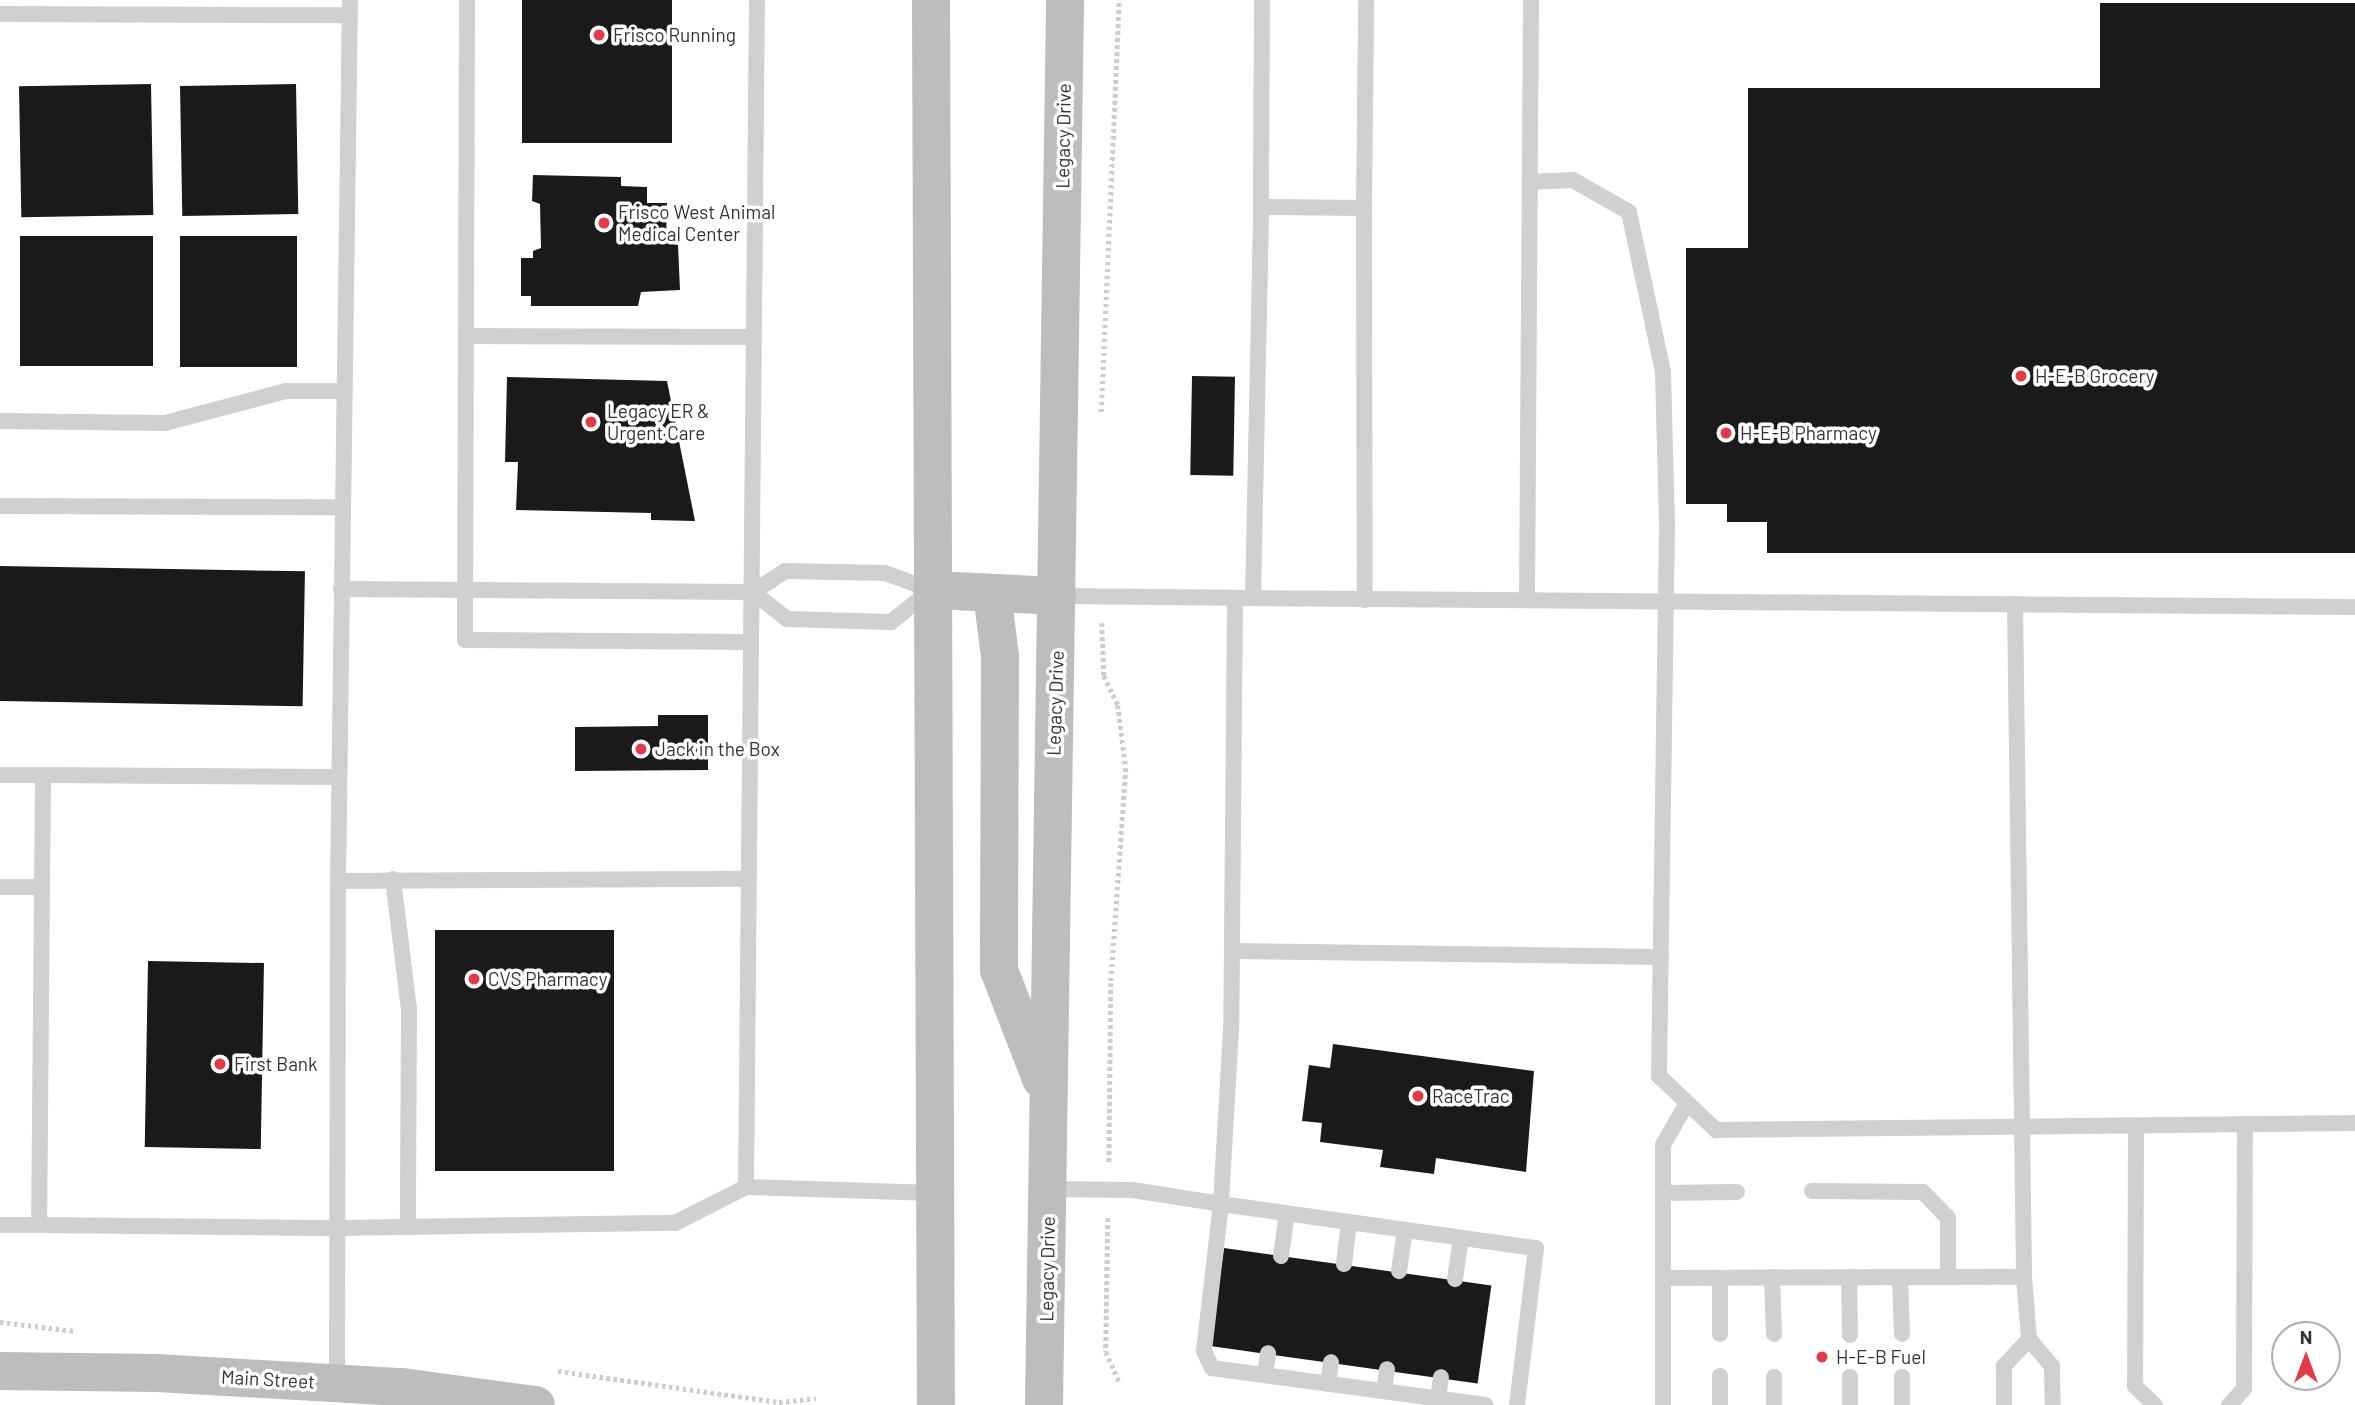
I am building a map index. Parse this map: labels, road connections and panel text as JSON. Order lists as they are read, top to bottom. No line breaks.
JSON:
{"streets":{"main road":["Legacy Drive","Main Street"]},"places":["Frisco Running","Frisco West Animal Medical Center","H-E-B Grocery","Legacy ER & Urgent Care","H-E-B Pharmacy","Jack in the Box","CVS Pharmacy","First Bank","RaceTrac","H-E-B Fuel"],"north":"top"}
